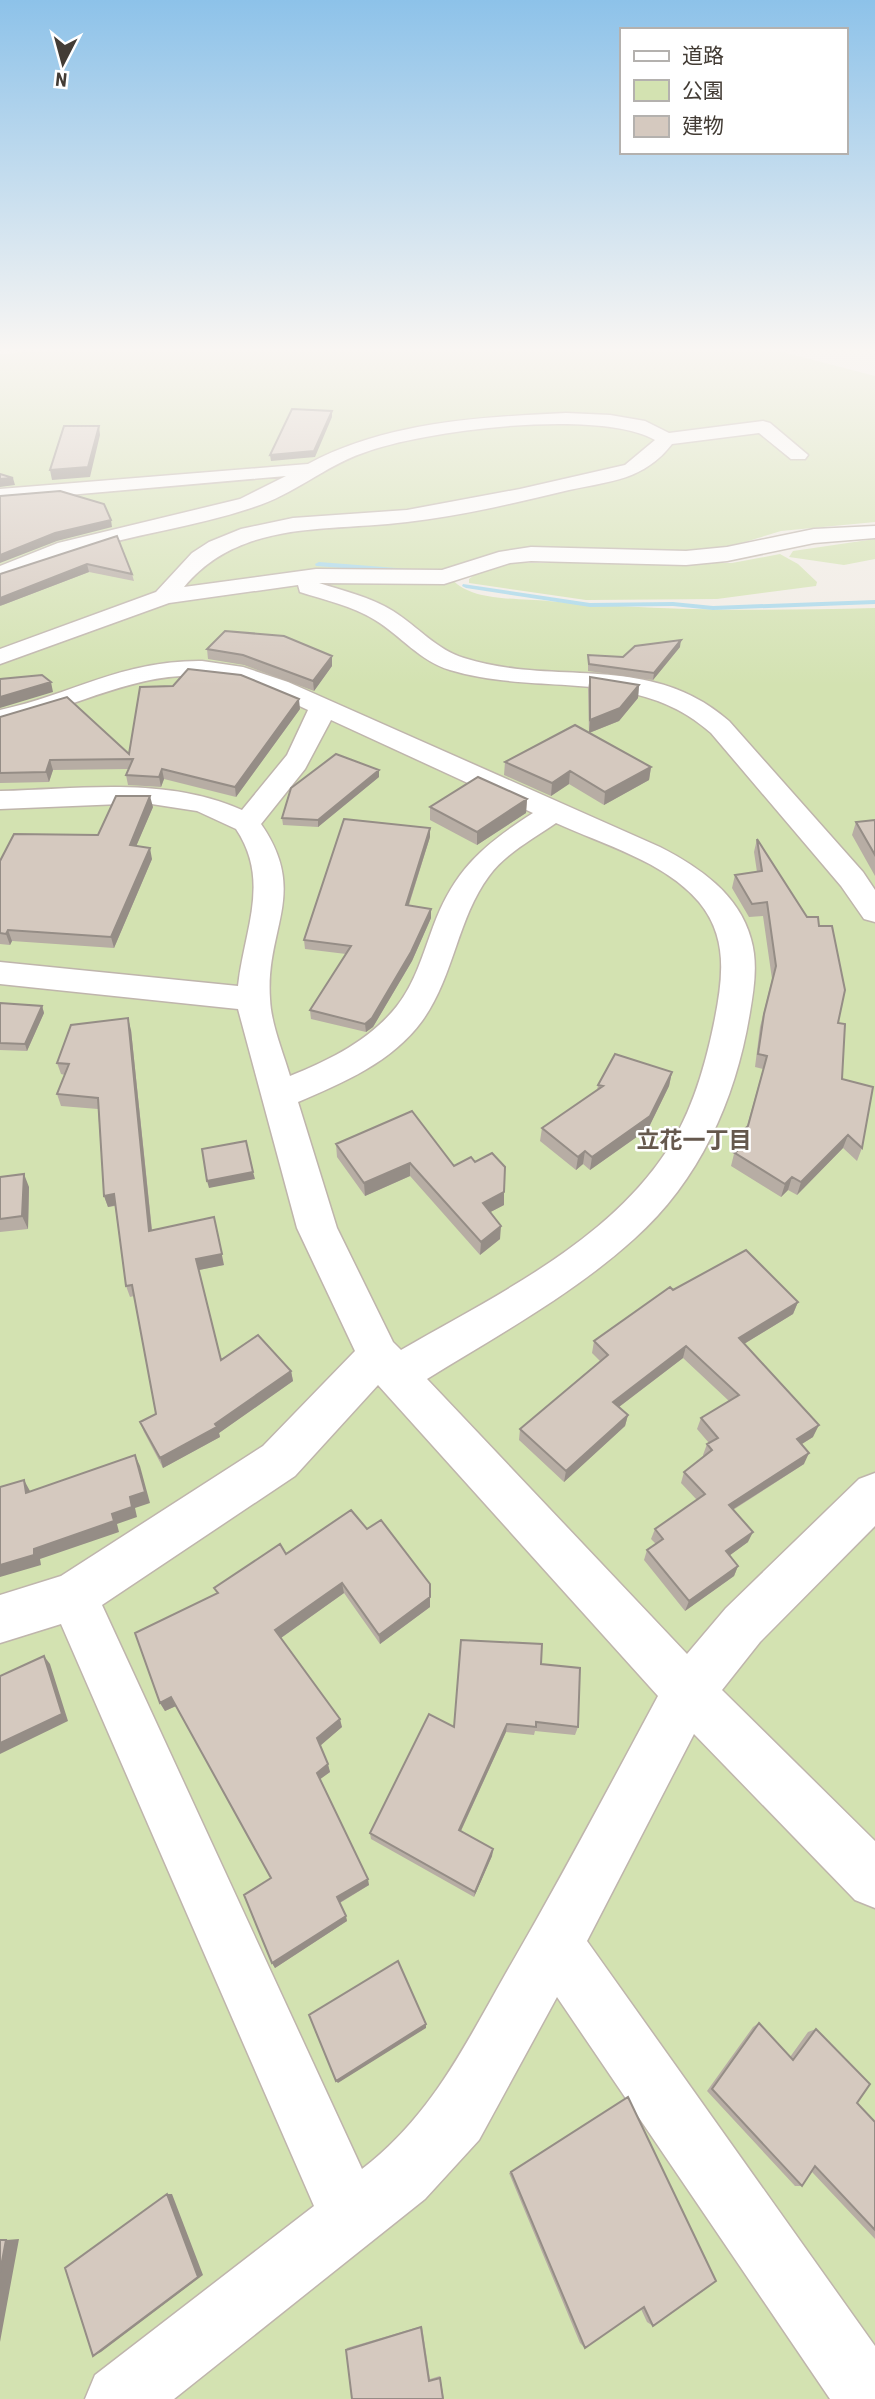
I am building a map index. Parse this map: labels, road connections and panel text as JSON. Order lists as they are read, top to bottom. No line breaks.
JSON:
{"districts":["立花一丁目"],"legend":["道路","公園","建物"],"north":"bottom"}
